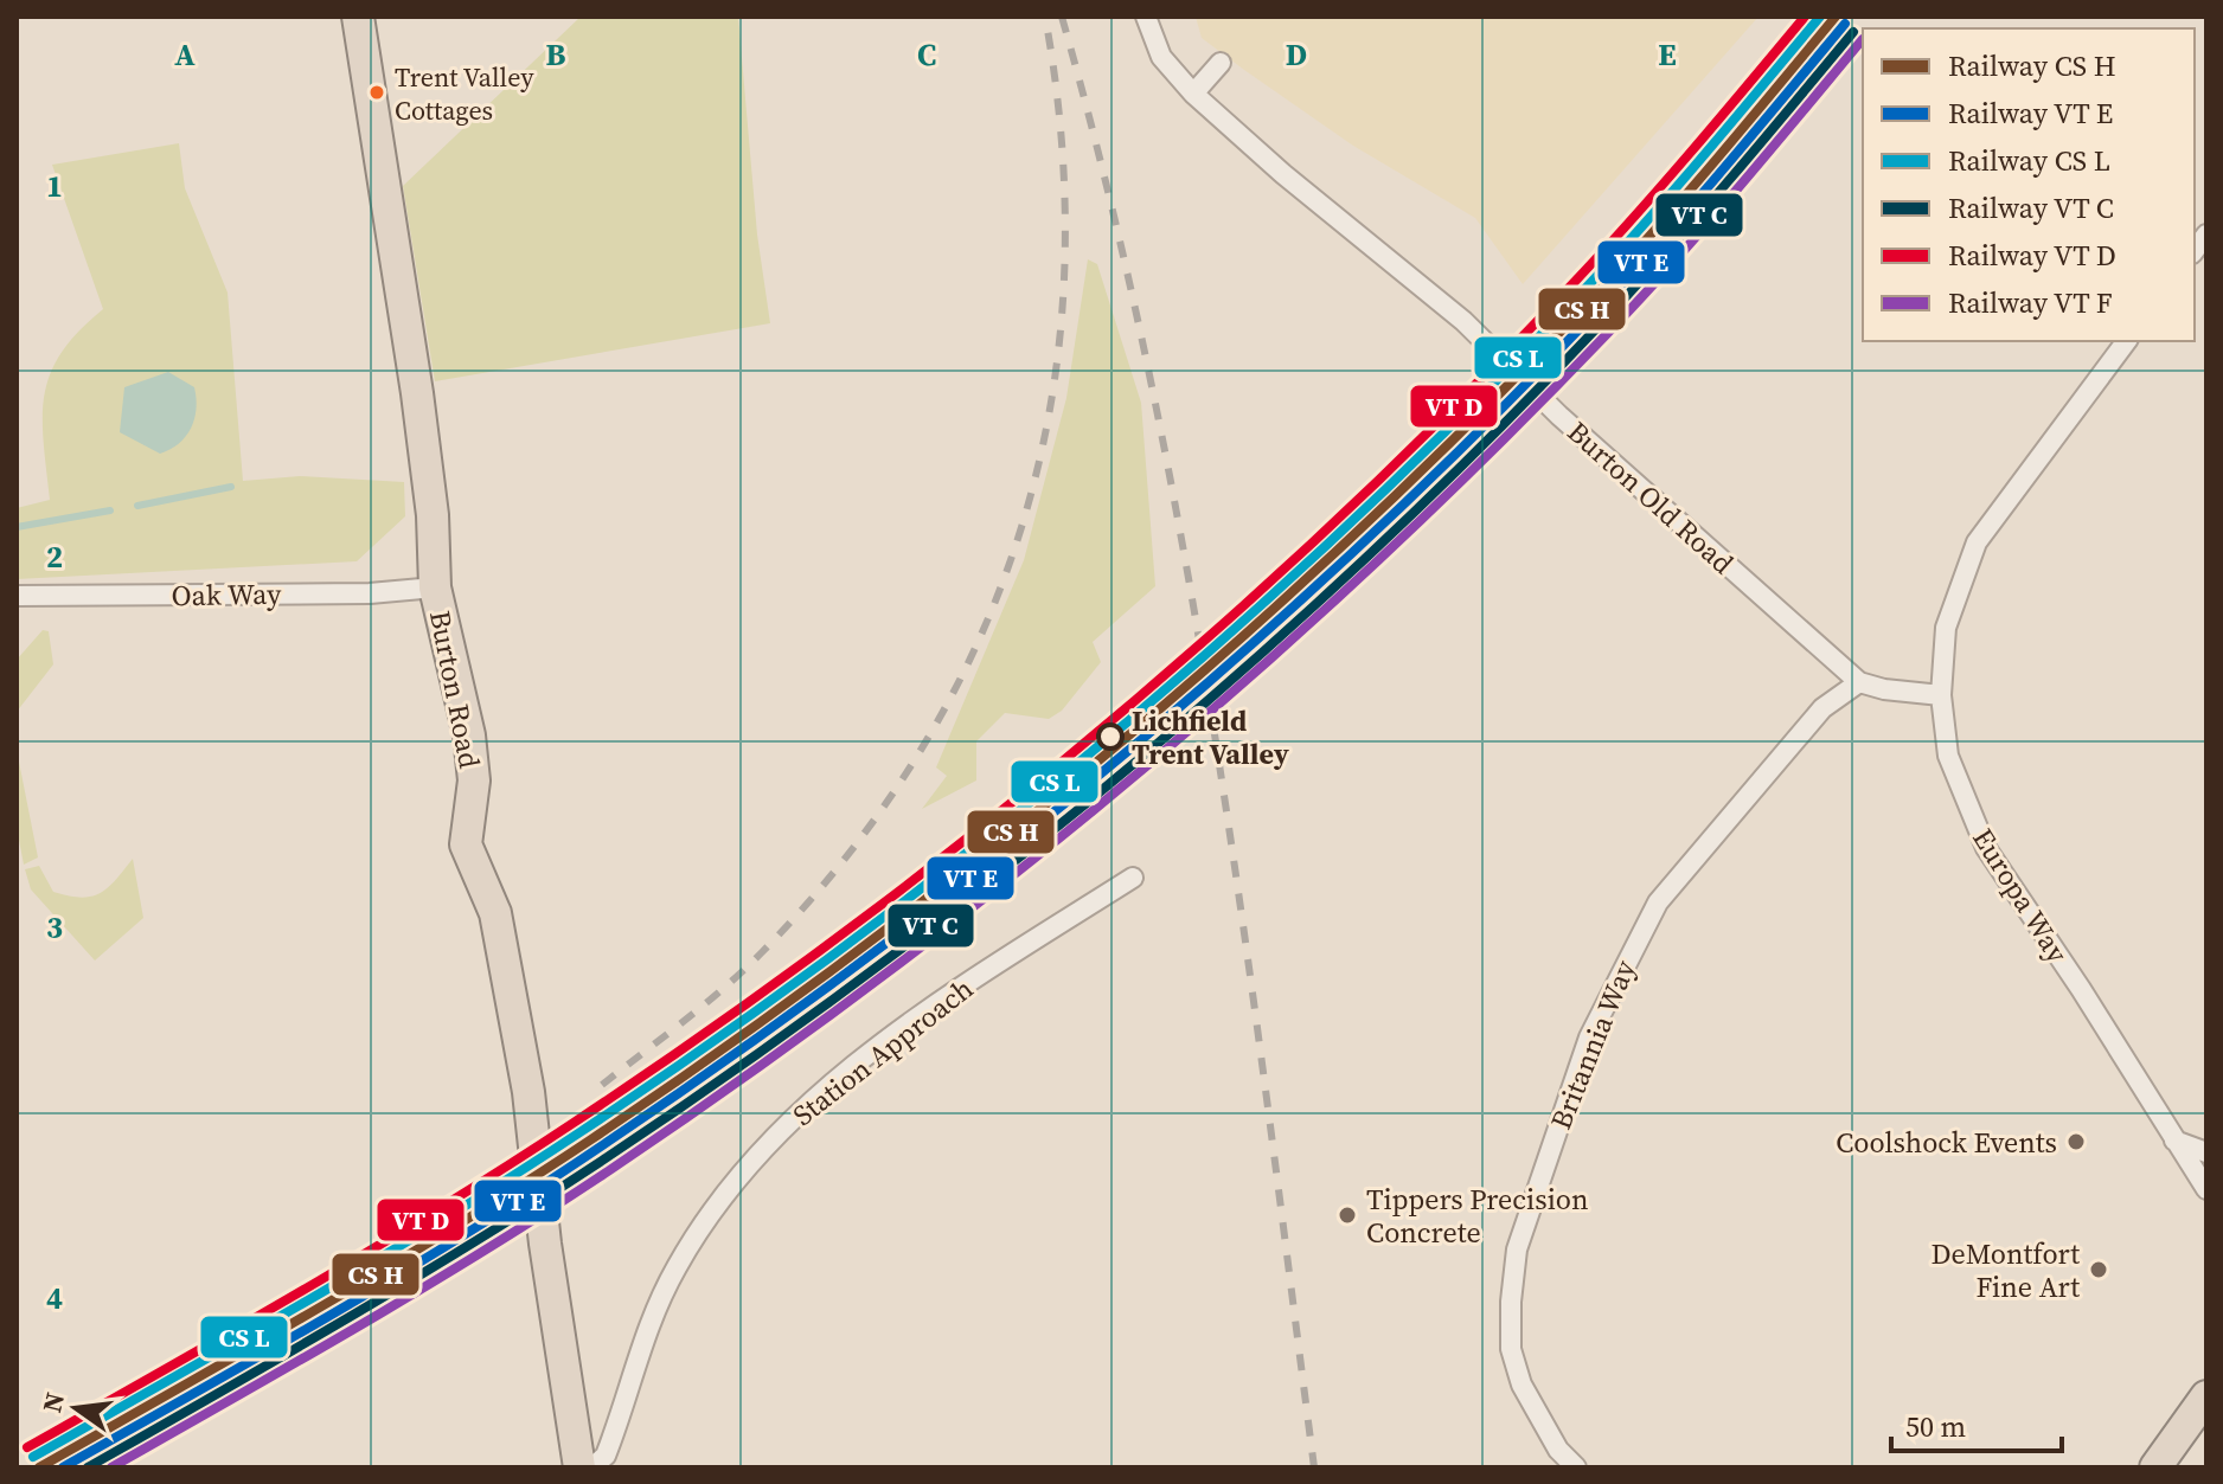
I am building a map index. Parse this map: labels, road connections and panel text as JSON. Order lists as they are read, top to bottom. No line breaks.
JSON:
{"streets":{"highway":["Burton Road"],"street":["Burton Old Road","Oak Way","Europa Way","Britannia Way","Station Approach"]},"crossings":[["Burton Old Road","Britannia Way"],["Oak Way","Burton Road"],["Burton Road","Station Approach"]],"places":["Trent Valley Cottages","Lichfield Trent Valley","Coolshock Events","Tippers Precision Concrete","DeMontfort Fine Art"],"legend":["Railway CS H","Railway VT E","Railway CS L","Railway VT C","Railway VT D","Railway VT F"],"scale_bar":"50 m","north":"left","grid":{"columns":["A","B","C","D","E"],"rows":["1","2","3","4"]}}
